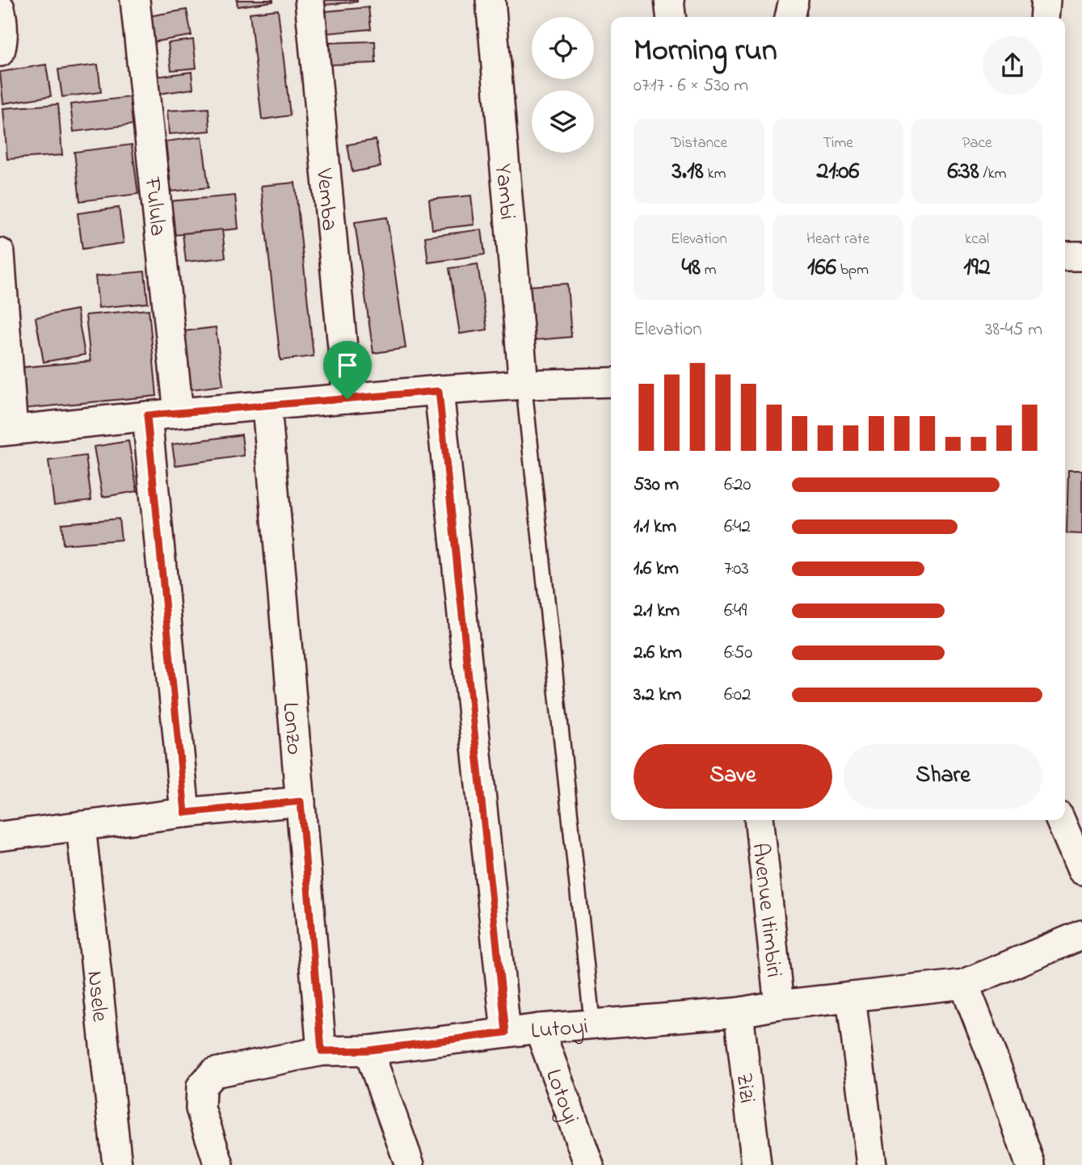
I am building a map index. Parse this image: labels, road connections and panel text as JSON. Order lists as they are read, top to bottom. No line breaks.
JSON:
{"streets":{"street":["Yambi","Vemba","Fulula","Lonzo","Avenue Itimbiri","Nsele","Lutoyi","Zizi","Lotoyi"]},"crossings":[["Lonzo","Lutoyi"],["Avenue Itimbiri","Lutoyi"],["Lutoyi","Zizi"],["Lutoyi","Lotoyi"]],"page":{"heading":["Morning run","07:17 · 6 × 530 m"],"stats":[["Distance","3.18 km"],["Time","21:06"],["Pace","6:38 /km"],["Elevation","48 m"],["Heart rate","166 bpm"],["kcal","192"]],"chart":["Elevation","38–45 m"],"list":[{"name":"530 m","note":"6:20"},{"name":"1.1 km","note":"6:42"},{"name":"1.6 km","note":"7:03"},{"name":"2.1 km","note":"6:49"},{"name":"2.6 km","note":"6:50"},{"name":"3.2 km","note":"6:02"}],"buttons":["Save","Share"]}}
